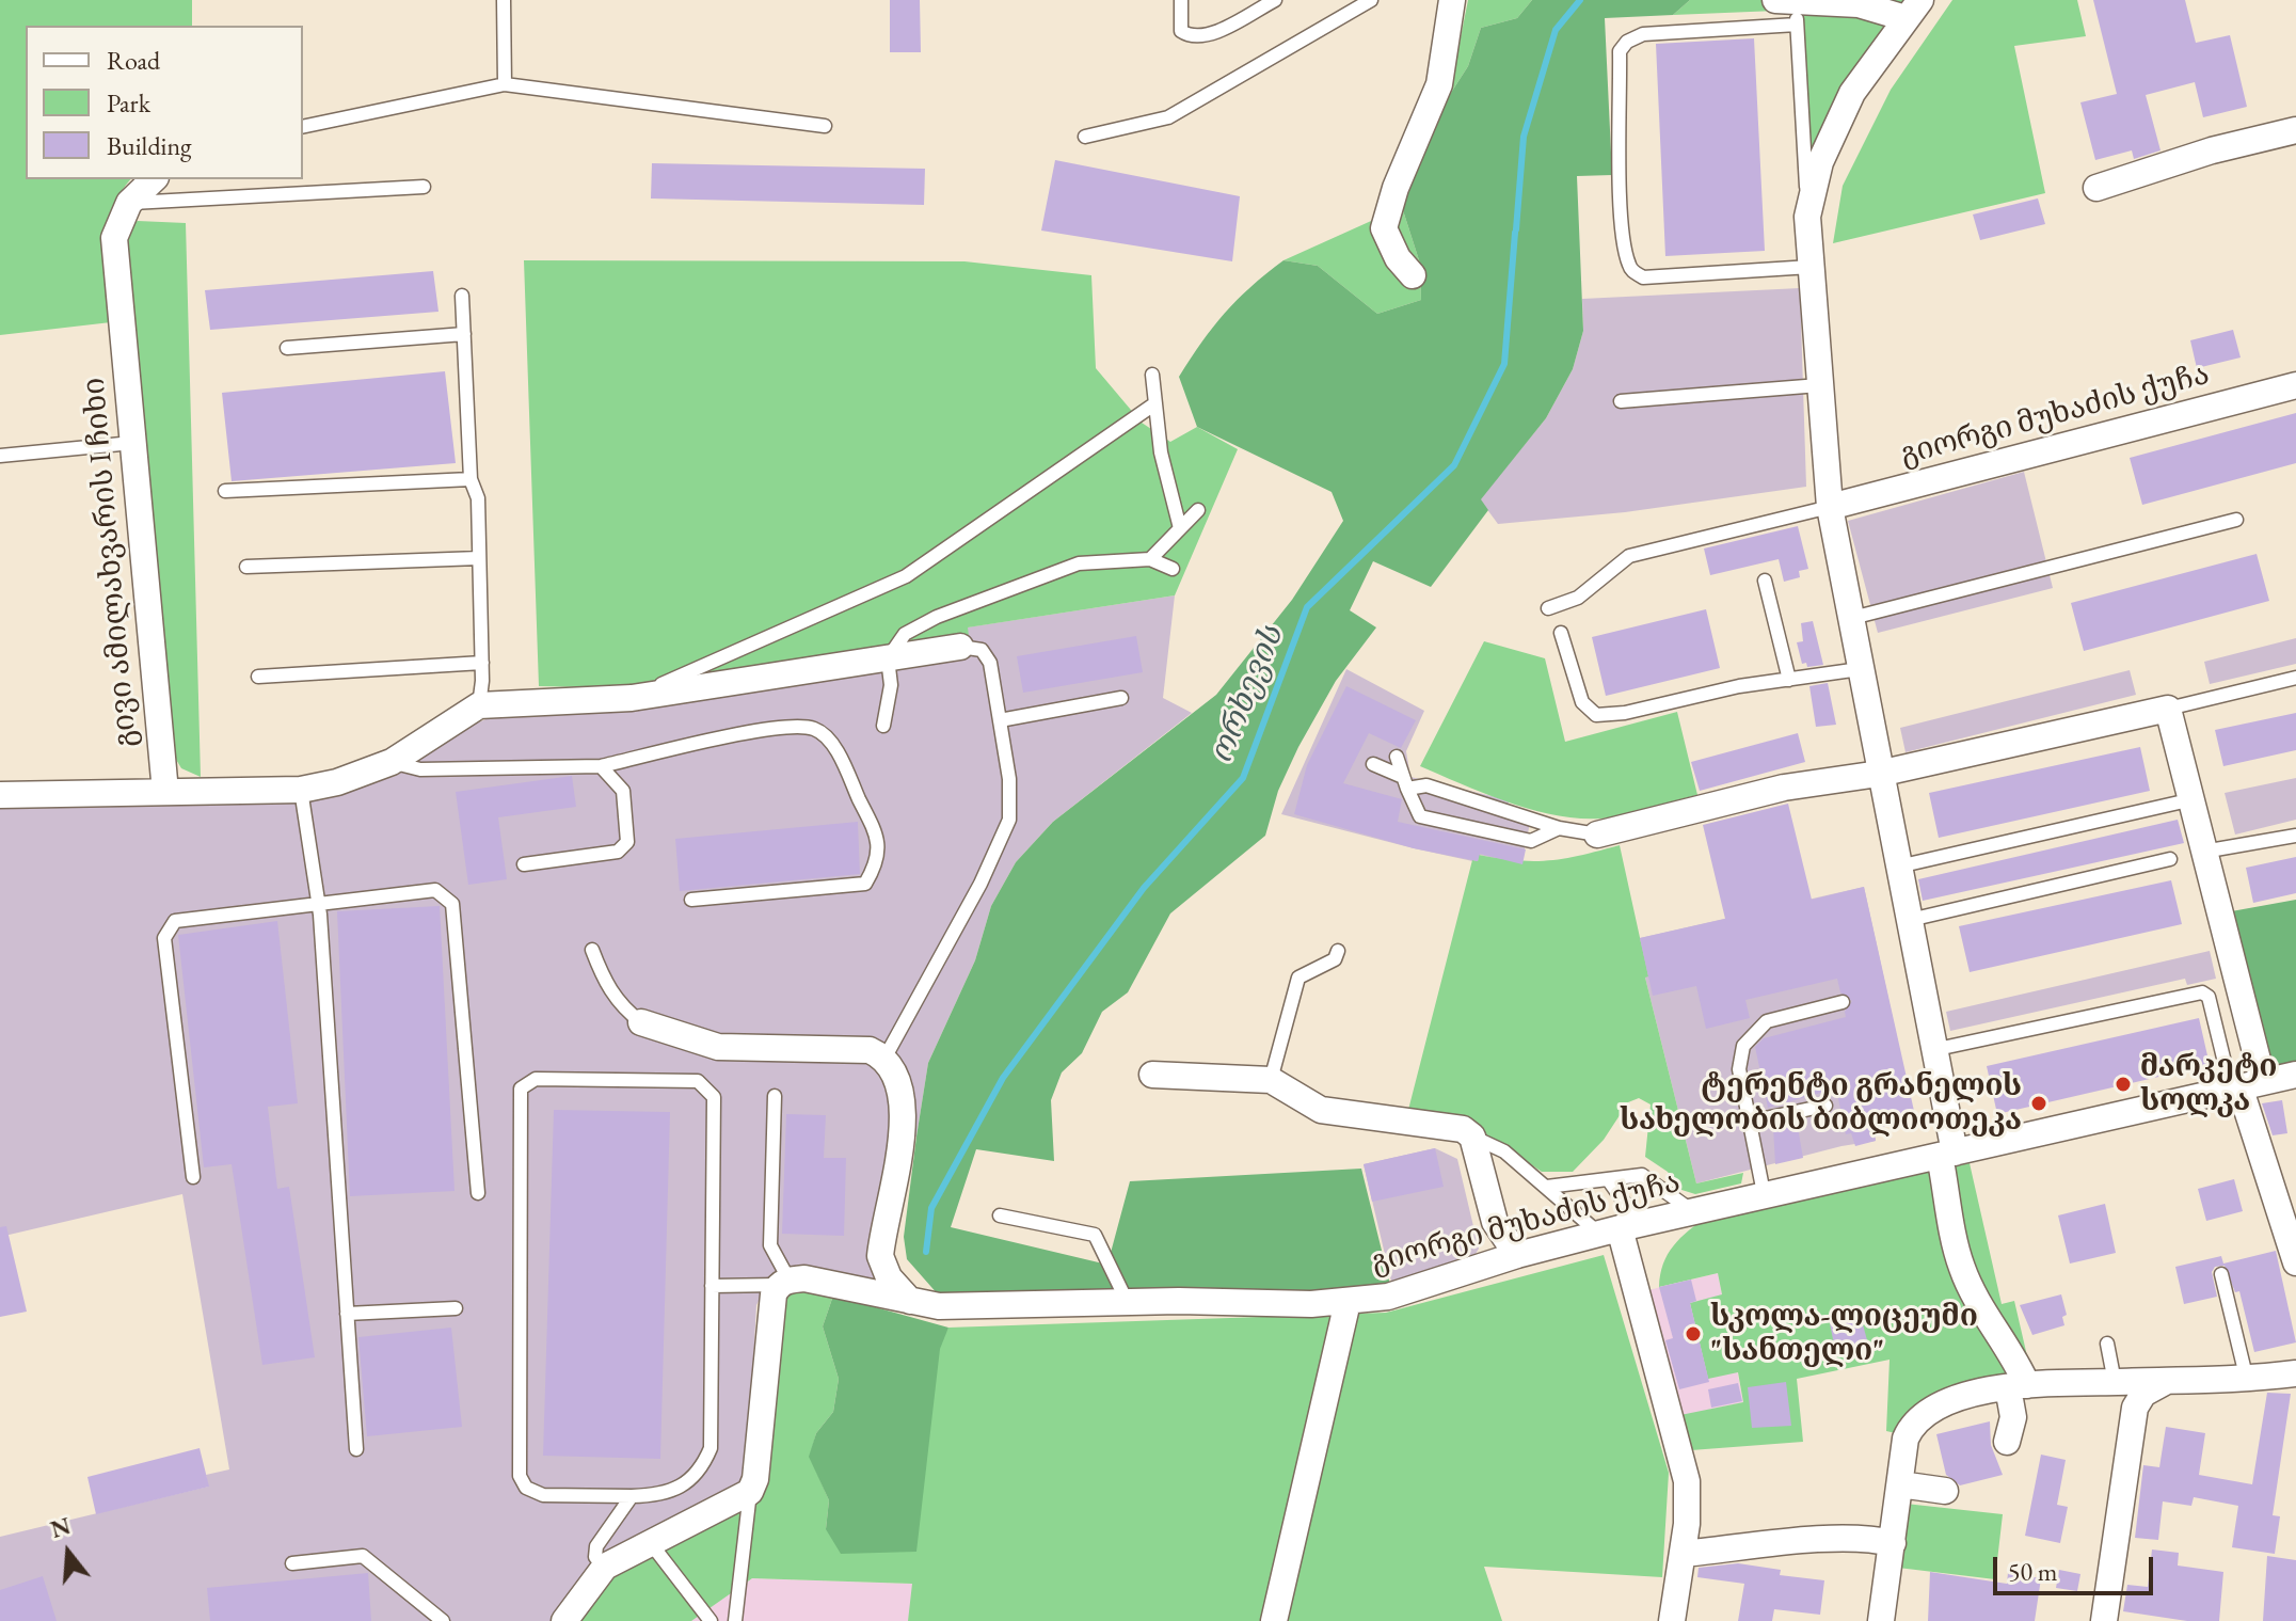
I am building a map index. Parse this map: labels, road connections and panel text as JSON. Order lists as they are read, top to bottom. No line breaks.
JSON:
{"streets":{"street":["გიორგი მუხაძის ქუჩა","გივი ამილახვარის I ჩიხი"]},"water":["ორხევის"],"places":["მარკეტი სოლკა","ტერენტი გრანელის სახელობის ბიბლიოთეკა","სკოლა-ლიცეუმი \"სანთელი\""],"legend":["Road","Park","Building"],"scale_bar":"50 m","north":"top"}
